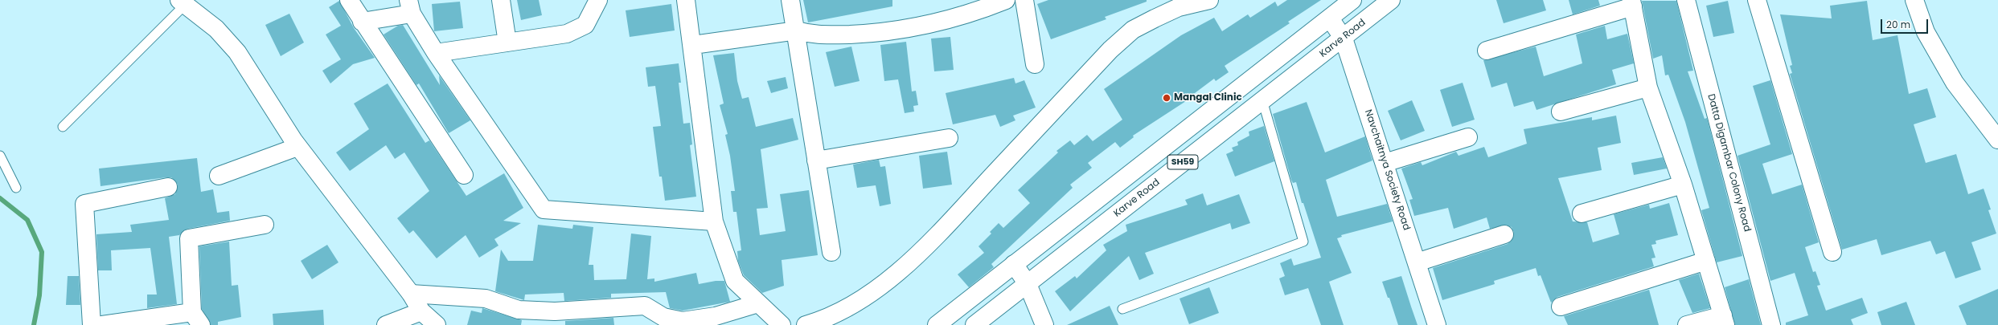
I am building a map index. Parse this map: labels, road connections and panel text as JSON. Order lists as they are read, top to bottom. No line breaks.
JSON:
{"streets":{"street":["Karve Road","SH59","Datta Digambar Colony Road","Navchaitnya Society Road"]},"crossings":[["Karve Road","Navchaitnya Society Road"],["SH59","Navchaitnya Society Road"]],"places":["Mangal Clinic"],"scale_bar":"20 m"}
